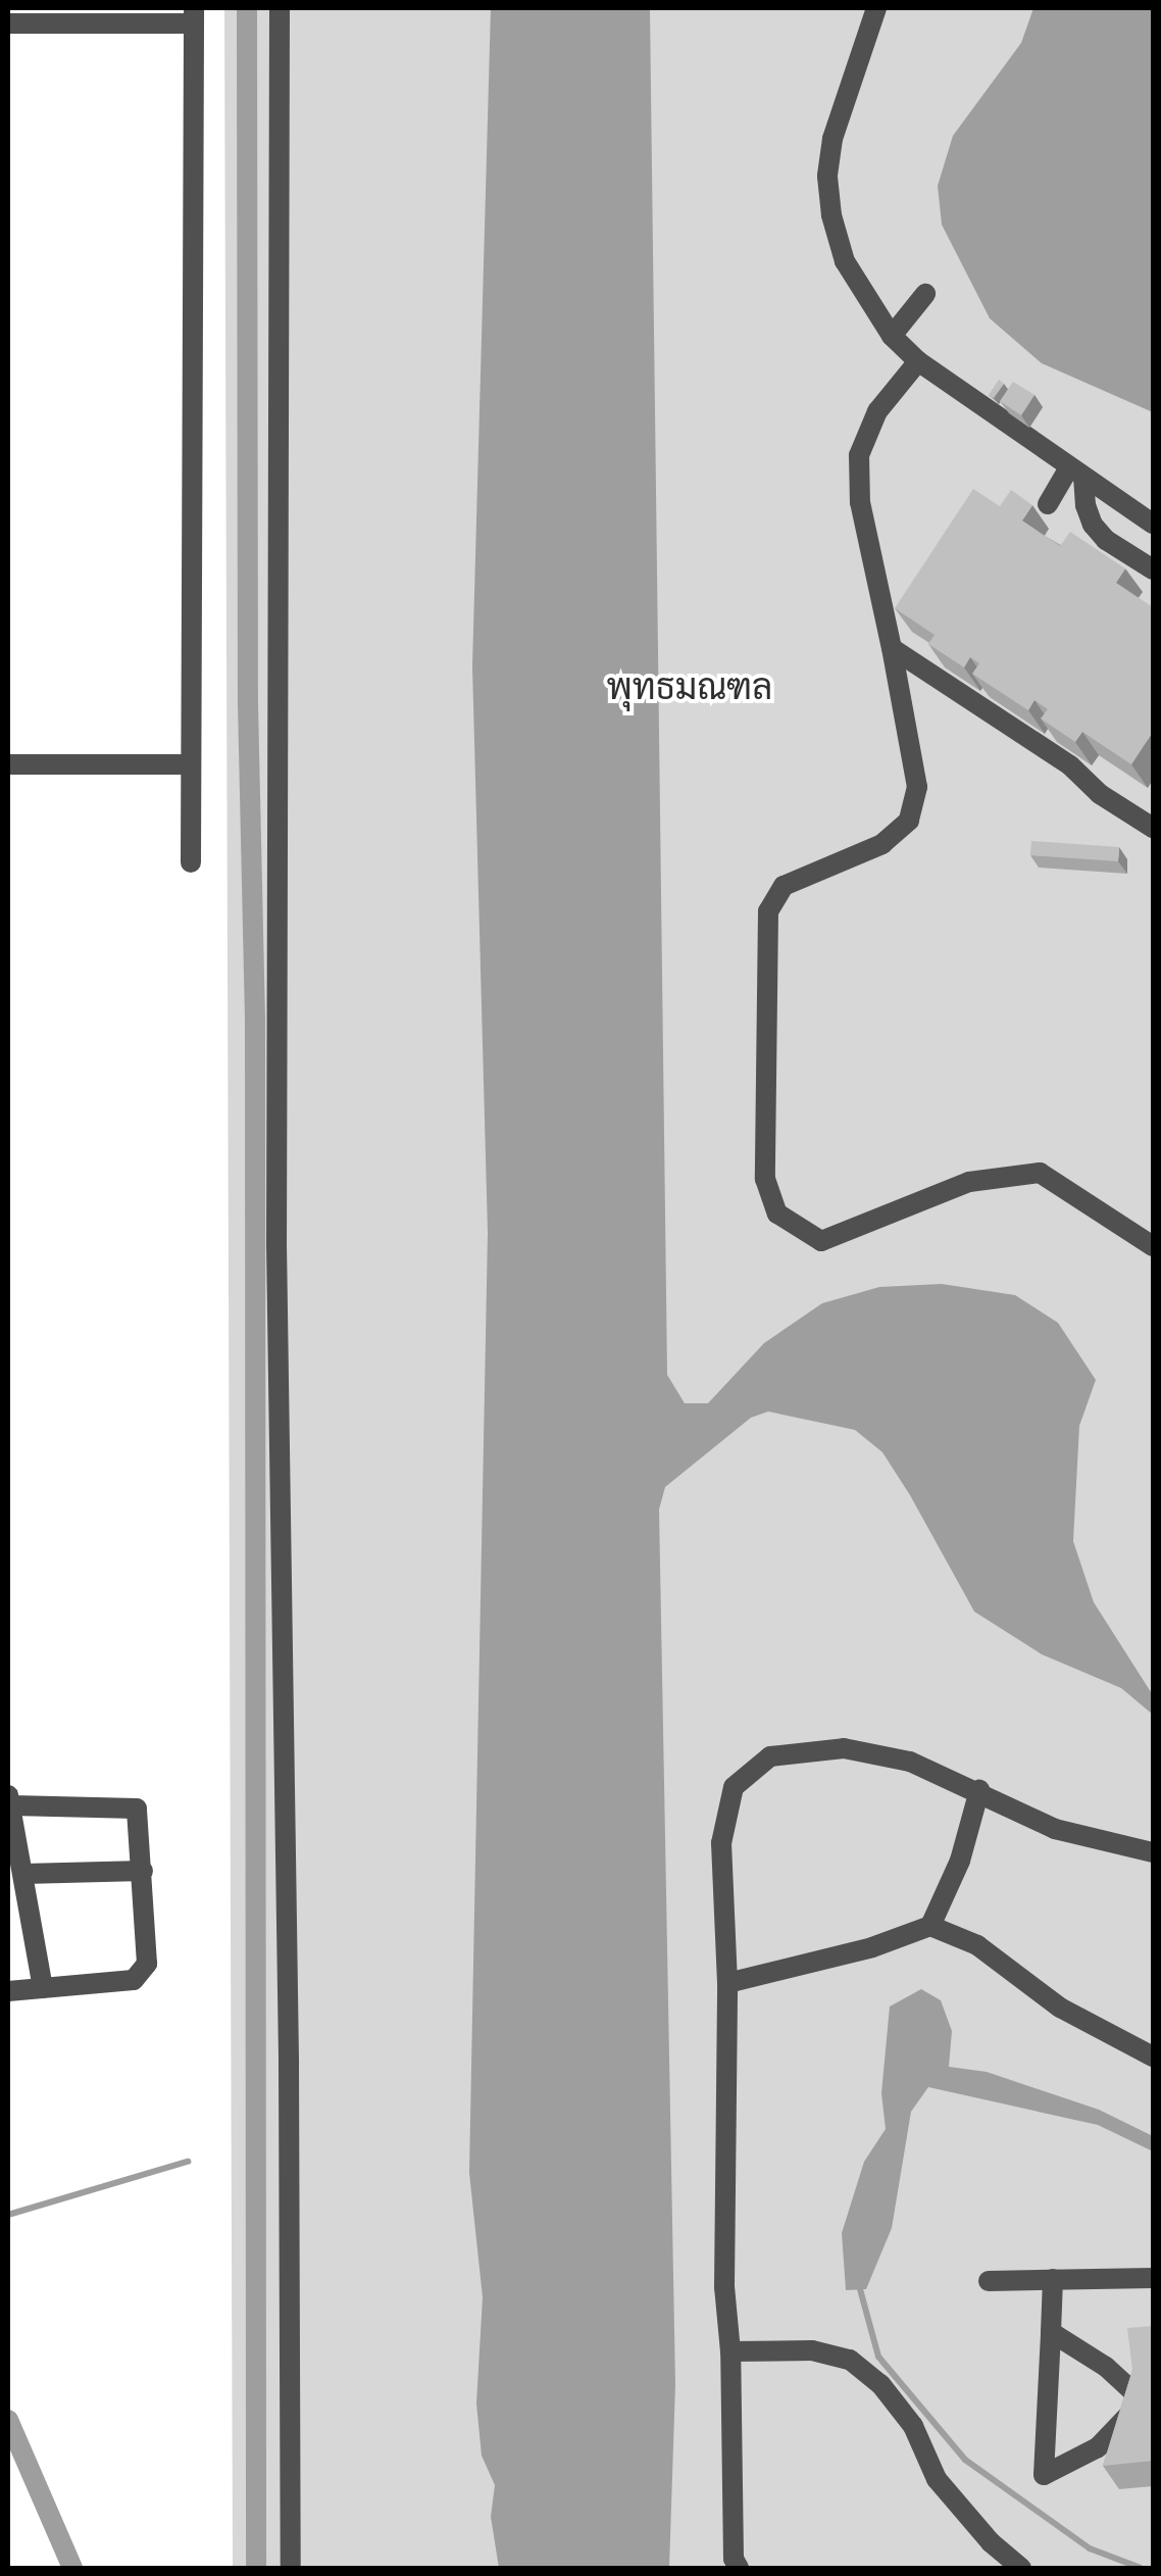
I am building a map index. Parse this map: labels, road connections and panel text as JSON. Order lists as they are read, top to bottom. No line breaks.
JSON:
{"parks":["พุทธมณฑล"]}
